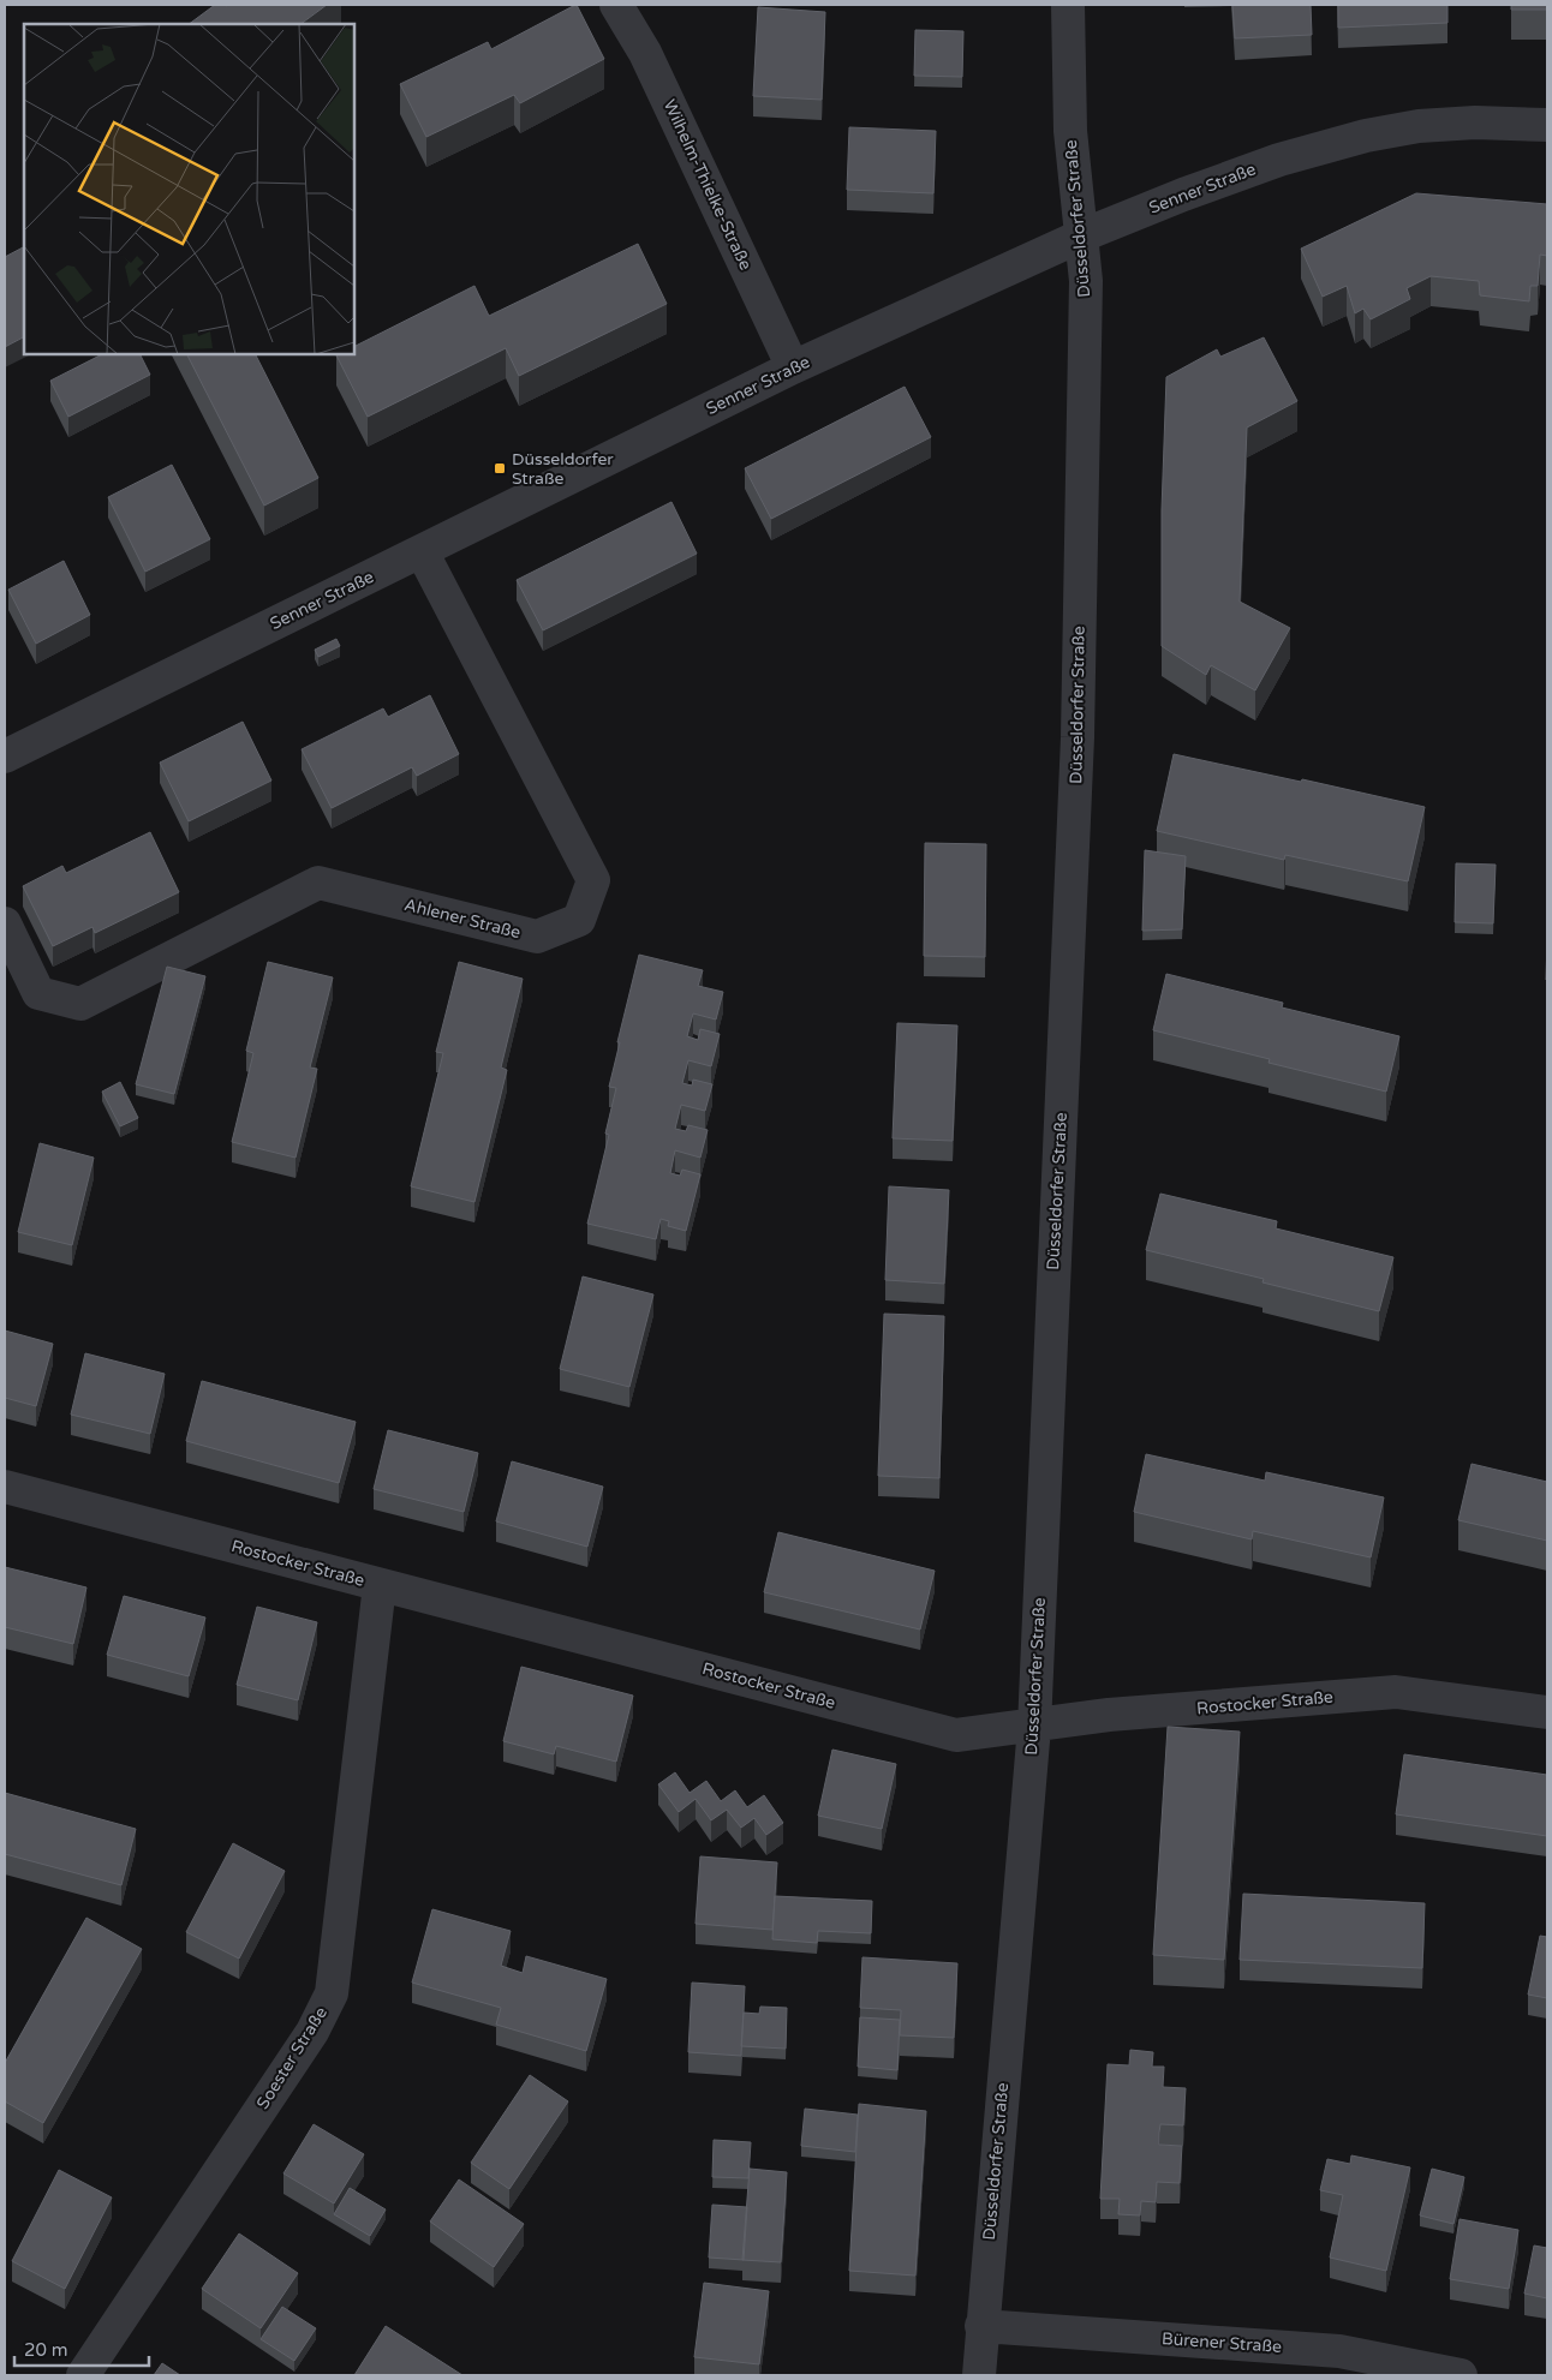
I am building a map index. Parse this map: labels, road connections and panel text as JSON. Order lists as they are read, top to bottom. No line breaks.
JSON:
{"streets":{"street":["Wilhelm-Thielke-Straße","Senner Straße","Düsseldorfer Straße","Ahlener Straße","Rostocker Straße","Soester Straße","Bürener Straße"]},"crossings":[["Wilhelm-Thielke-Straße","Senner Straße"],["Senner Straße","Düsseldorfer Straße"],["Senner Straße","Ahlener Straße"],["Düsseldorfer Straße","Rostocker Straße"],["Düsseldorfer Straße","Bürener Straße"],["Rostocker Straße","Soester Straße"]],"places":{"transit":["Düsseldorfer Straße"]},"scale_bar":"20 m"}
